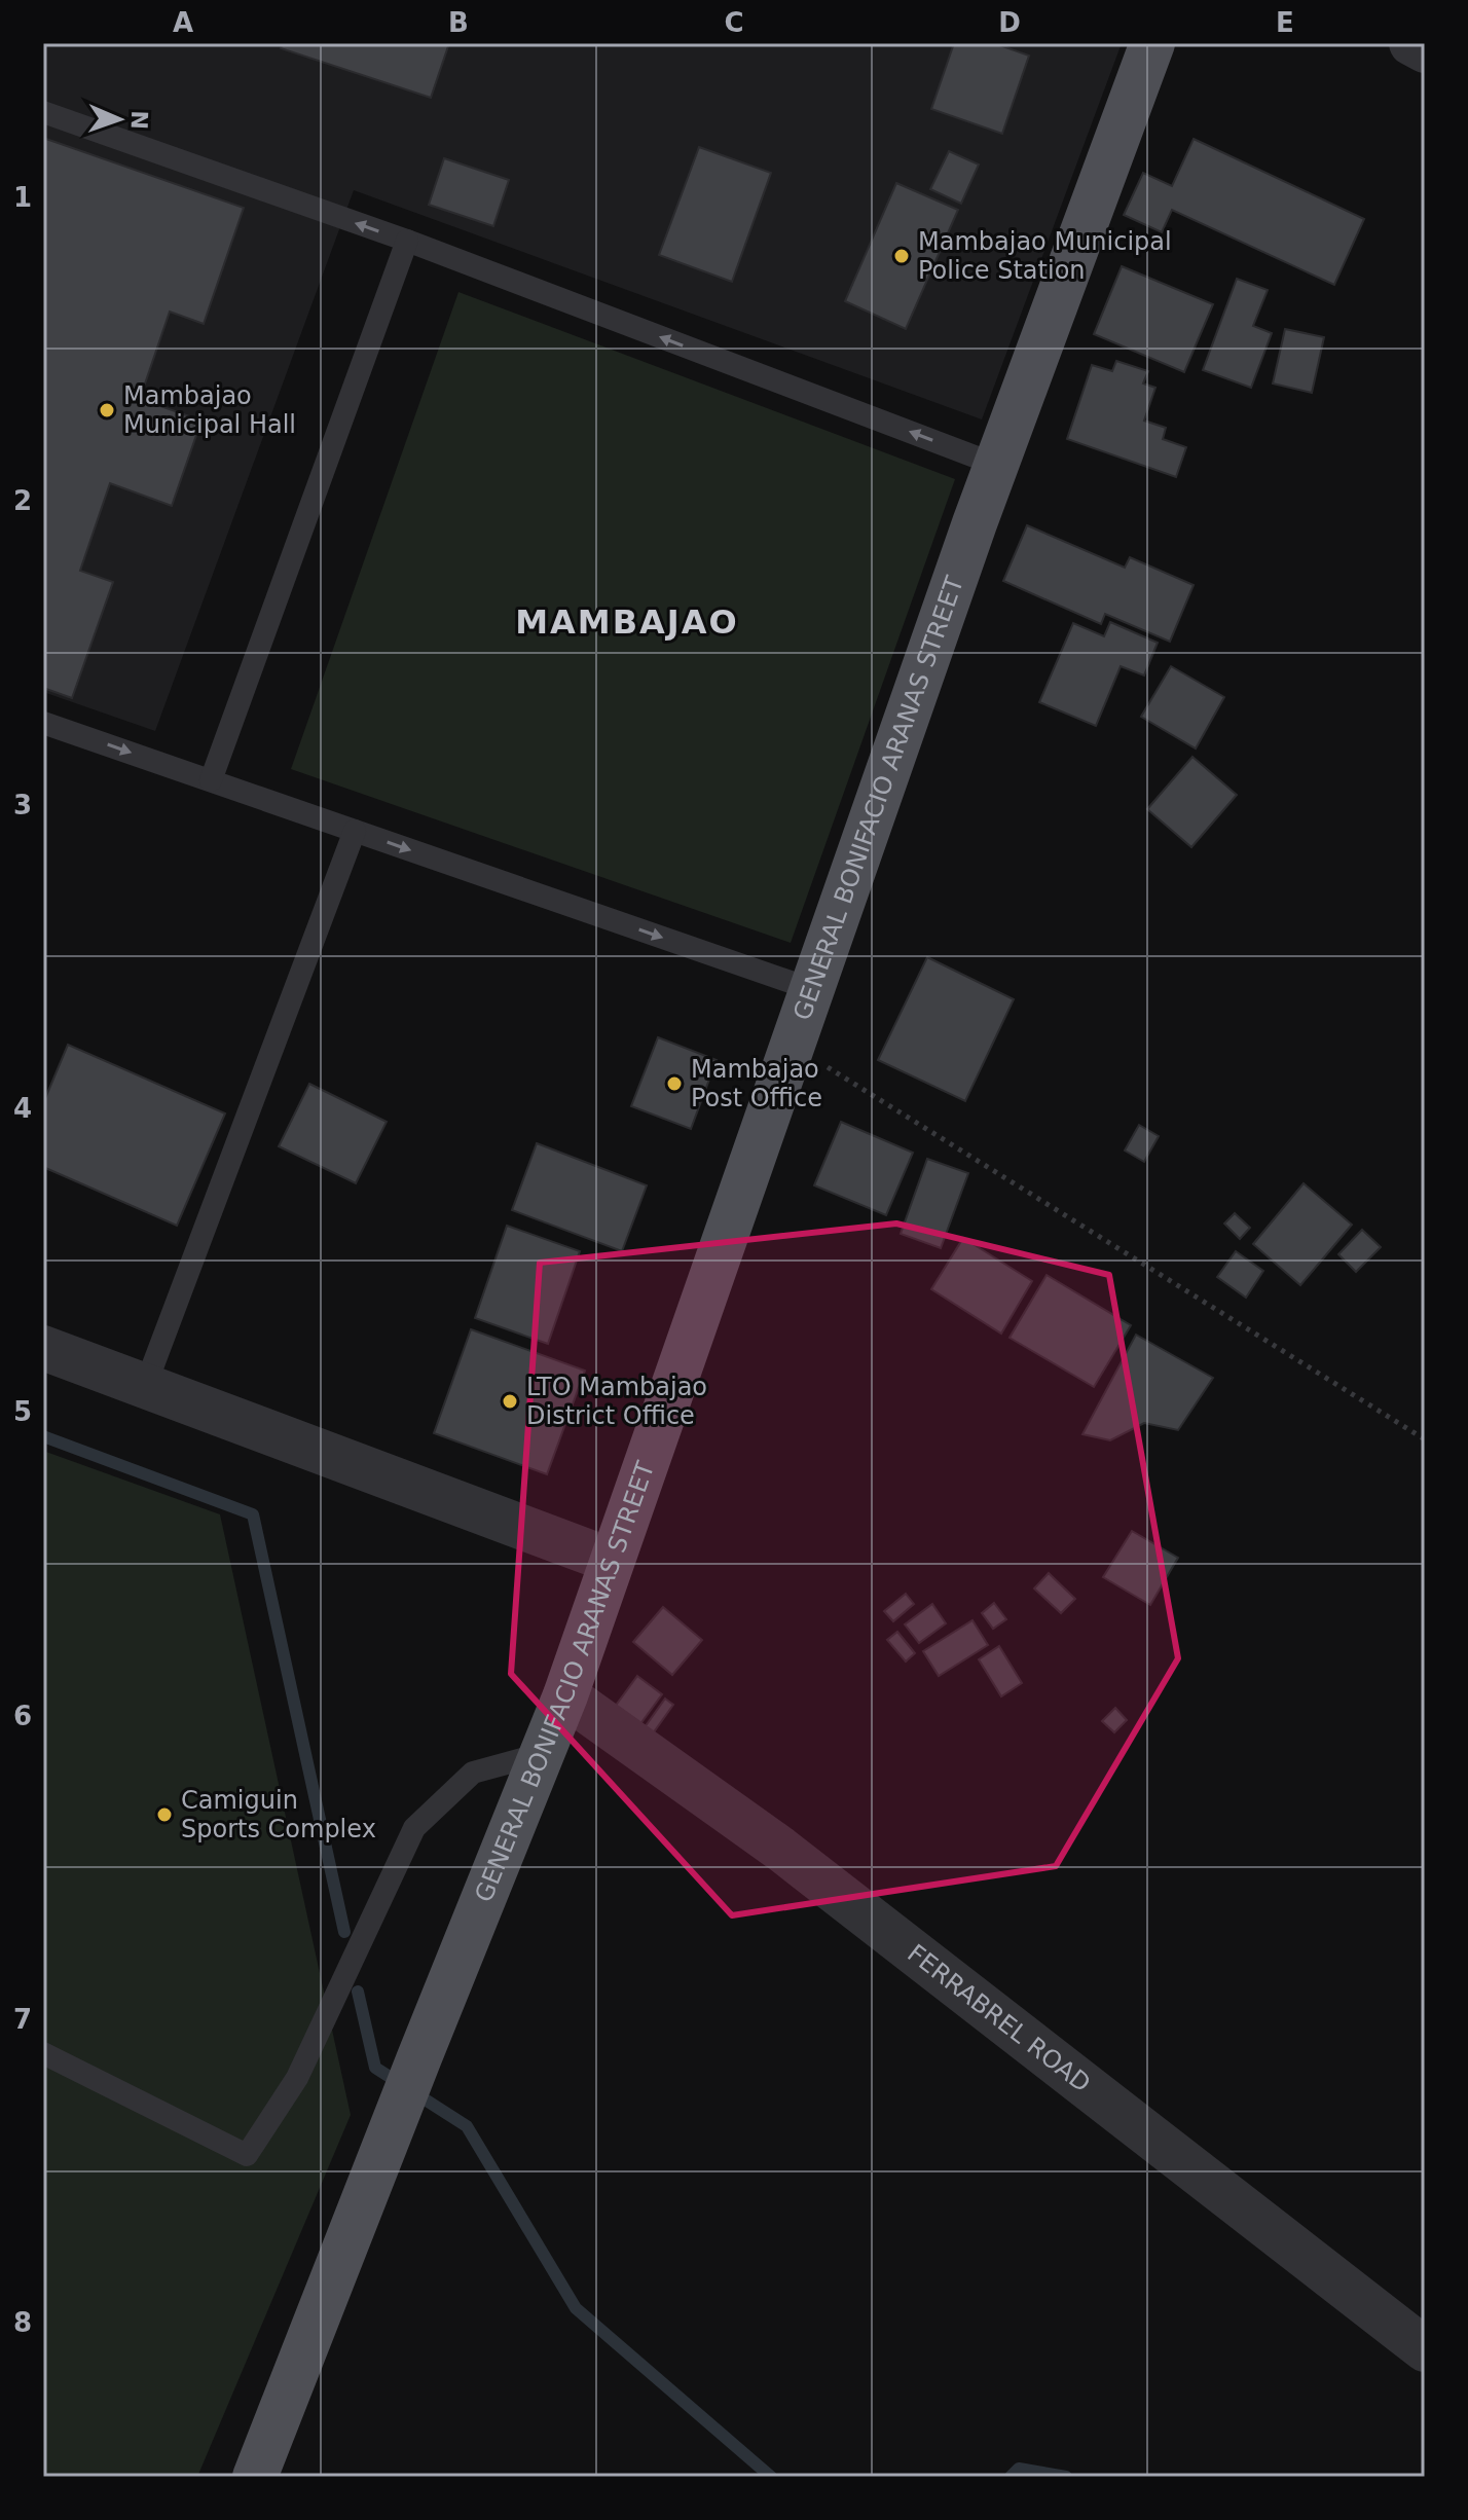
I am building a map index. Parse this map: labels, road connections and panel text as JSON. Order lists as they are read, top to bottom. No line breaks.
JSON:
{"streets":{"main road":["GENERAL BONIFACIO ARANAS STREET"],"street":["FERRABREL ROAD"]},"crossings":[["GENERAL BONIFACIO ARANAS STREET","FERRABREL ROAD"]],"districts":["MAMBAJAO"],"places":["Mambajao Municipal Police Station","Mambajao Municipal Hall","Mambajao Post Office","LTO Mambajao District Office","Camiguin Sports Complex"],"north":"right","grid":{"columns":["A","B","C","D","E"],"rows":["1","2","3","4","5","6","7","8"]}}
